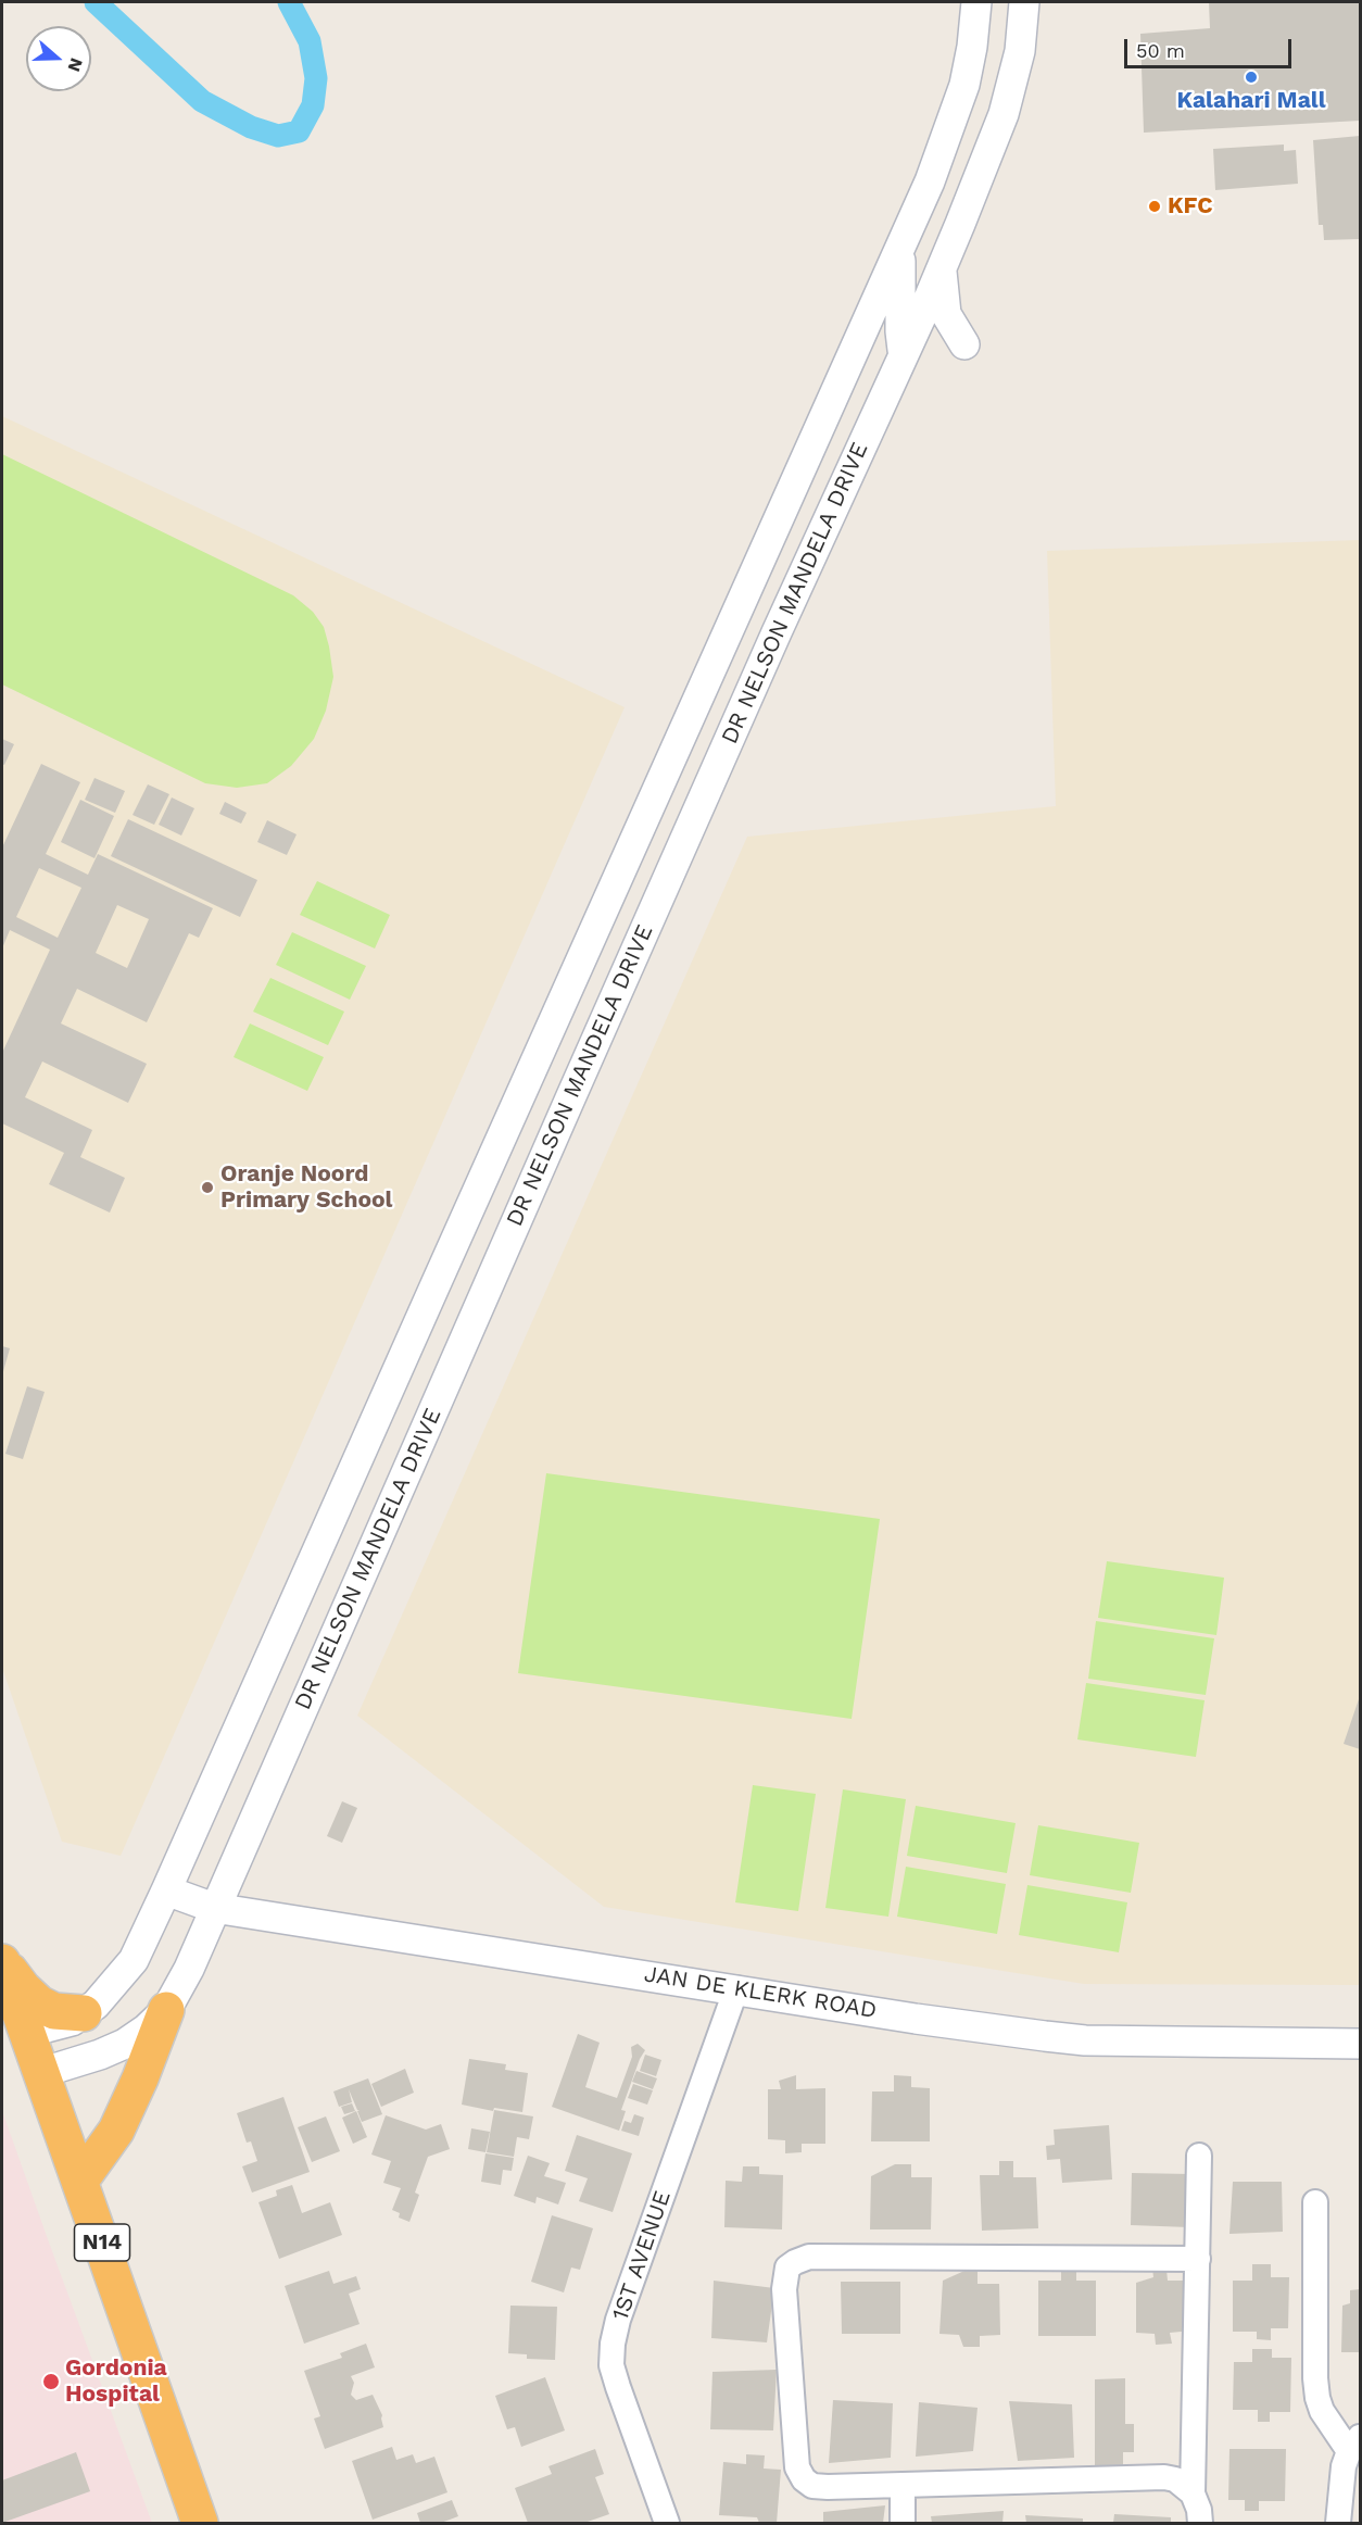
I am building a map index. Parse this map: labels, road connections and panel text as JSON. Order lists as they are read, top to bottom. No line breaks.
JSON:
{"streets":{"highway":["N14"],"street":["DR NELSON MANDELA DRIVE","JAN DE KLERK ROAD","1ST AVENUE"]},"crossings":[["DR NELSON MANDELA DRIVE","JAN DE KLERK ROAD"],["DR NELSON MANDELA DRIVE","N14"],["JAN DE KLERK ROAD","1ST AVENUE"]],"places":["Kalahari Mall","KFC","Oranje Noord Primary School","Gordonia Hospital"],"scale_bar":"50 m","north":"right"}
